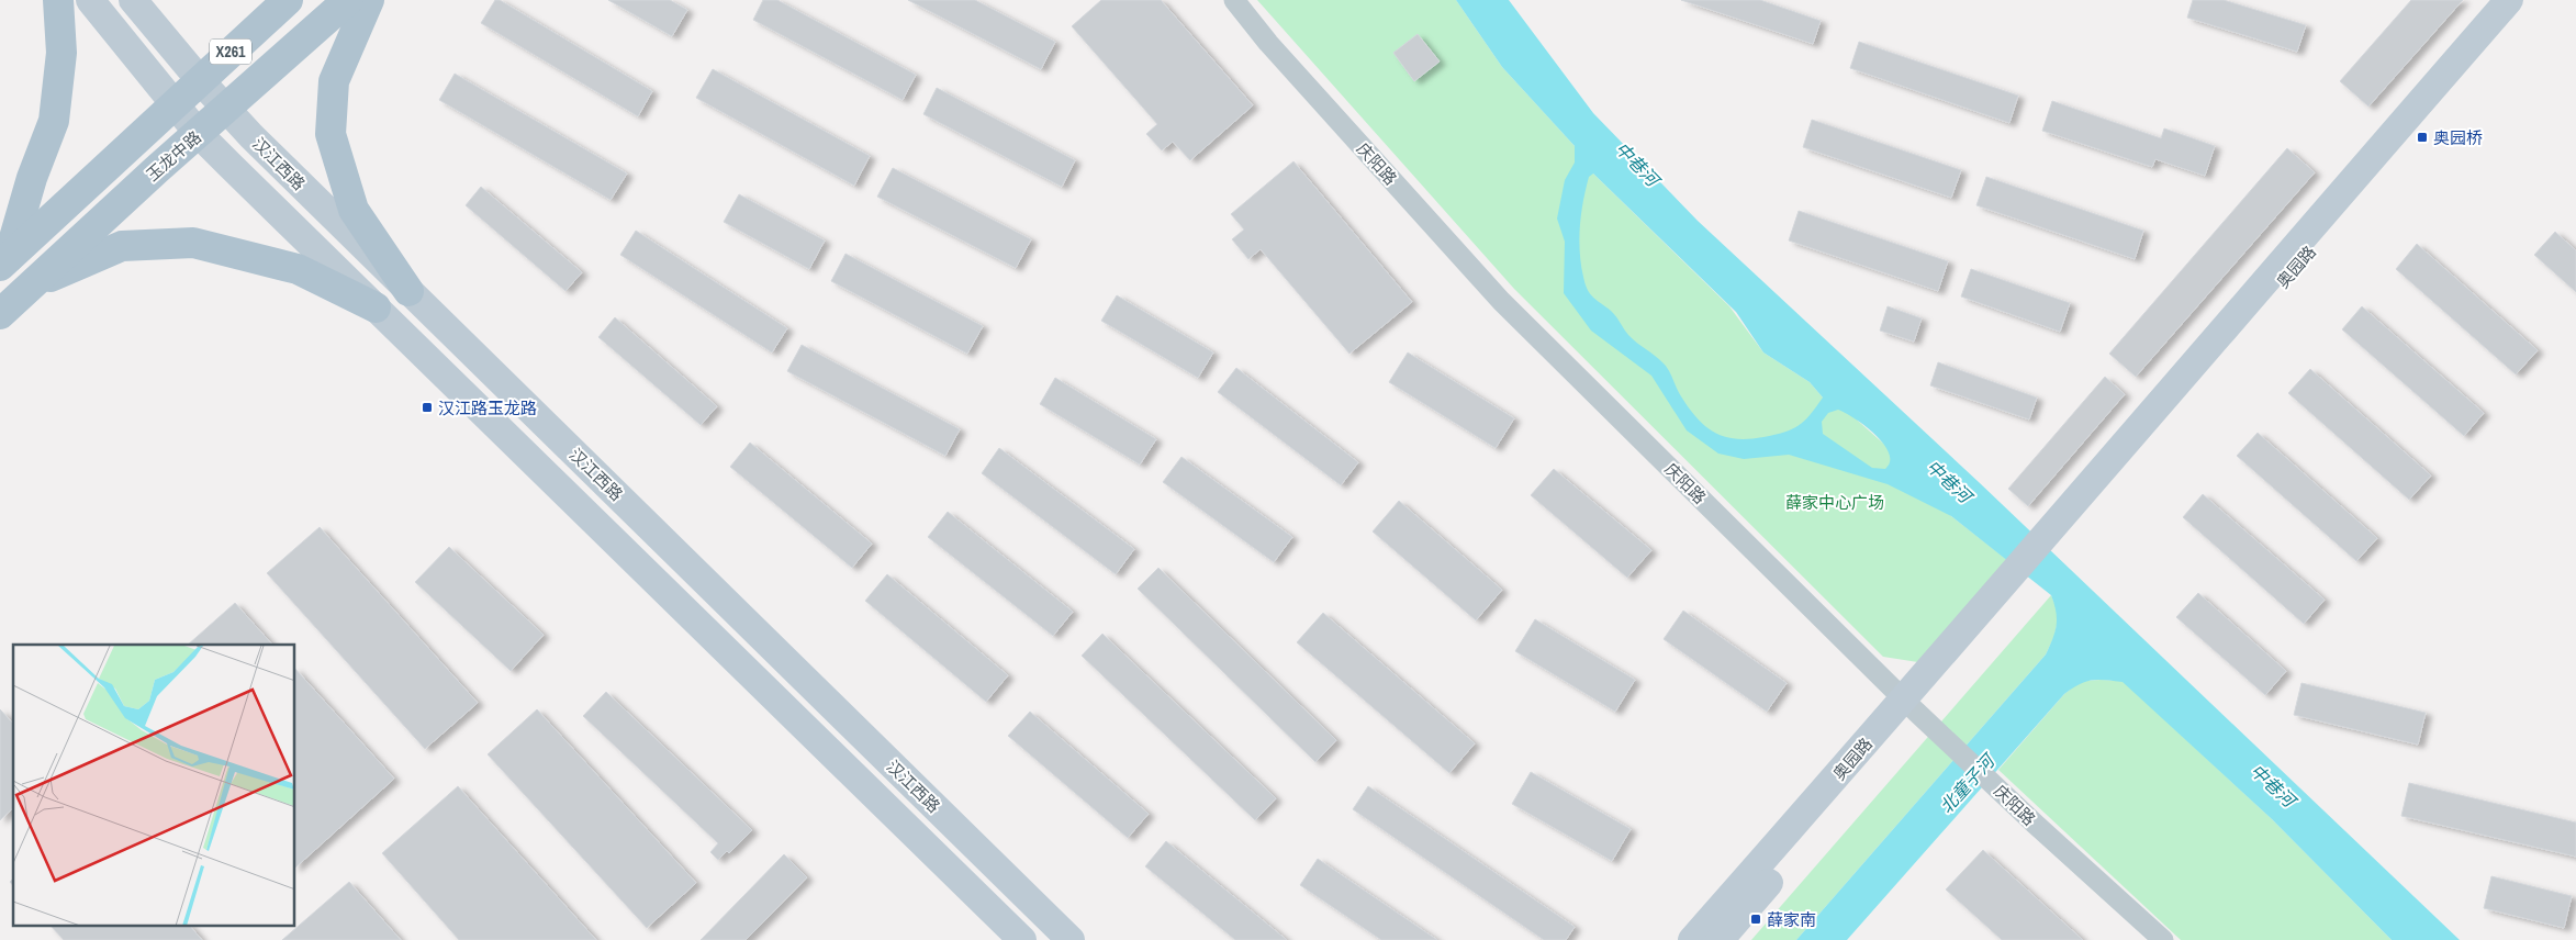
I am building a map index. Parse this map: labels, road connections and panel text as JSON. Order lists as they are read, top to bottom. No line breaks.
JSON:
{"streets":{"main road":["X261","玉龙中路","汉江西路","奥园路"],"street":["庆阳路"]},"crossings":[["X261","汉江西路"],["玉龙中路","汉江西路"],["庆阳路","奥园路"]],"water":["中巷河","北童子河"],"parks":["薛家中心广场"],"places":{"transit":["奥园桥","汉江路玉龙路","薛家南"]}}
